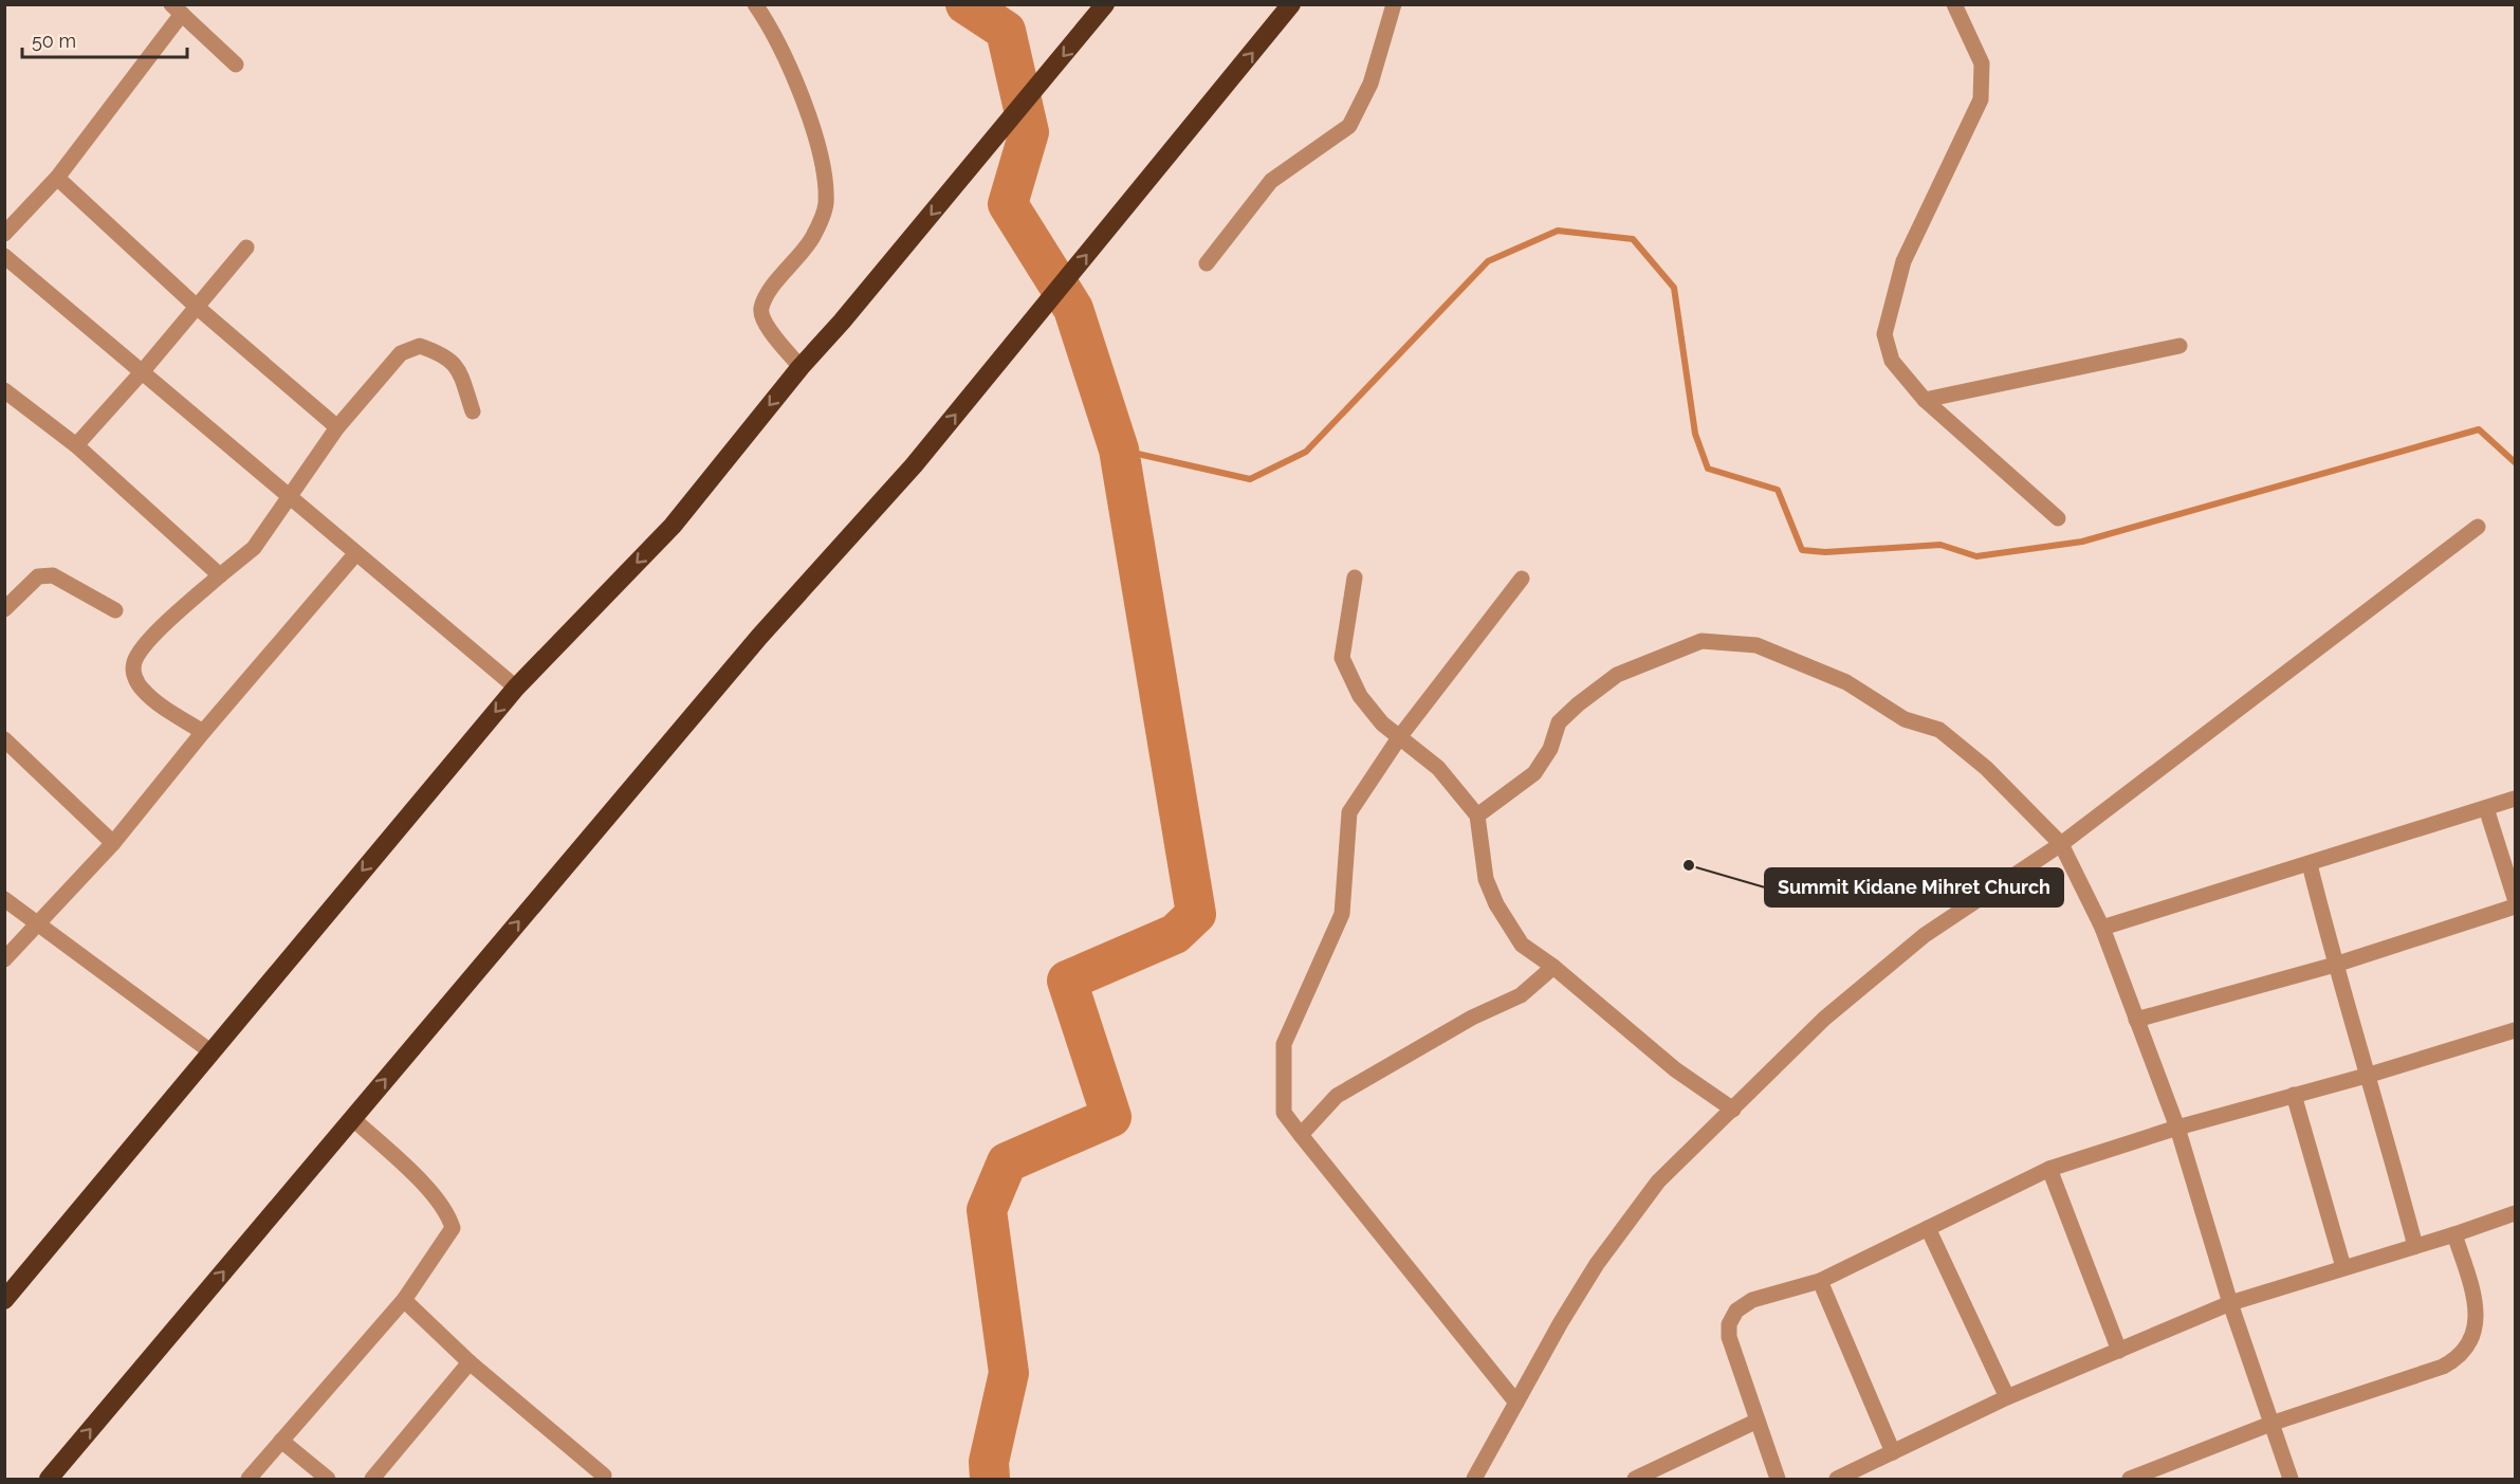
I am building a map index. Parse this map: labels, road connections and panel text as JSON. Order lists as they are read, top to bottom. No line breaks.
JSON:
{"places":["Summit Kidane Mihret Church"],"scale_bar":"50 m"}
